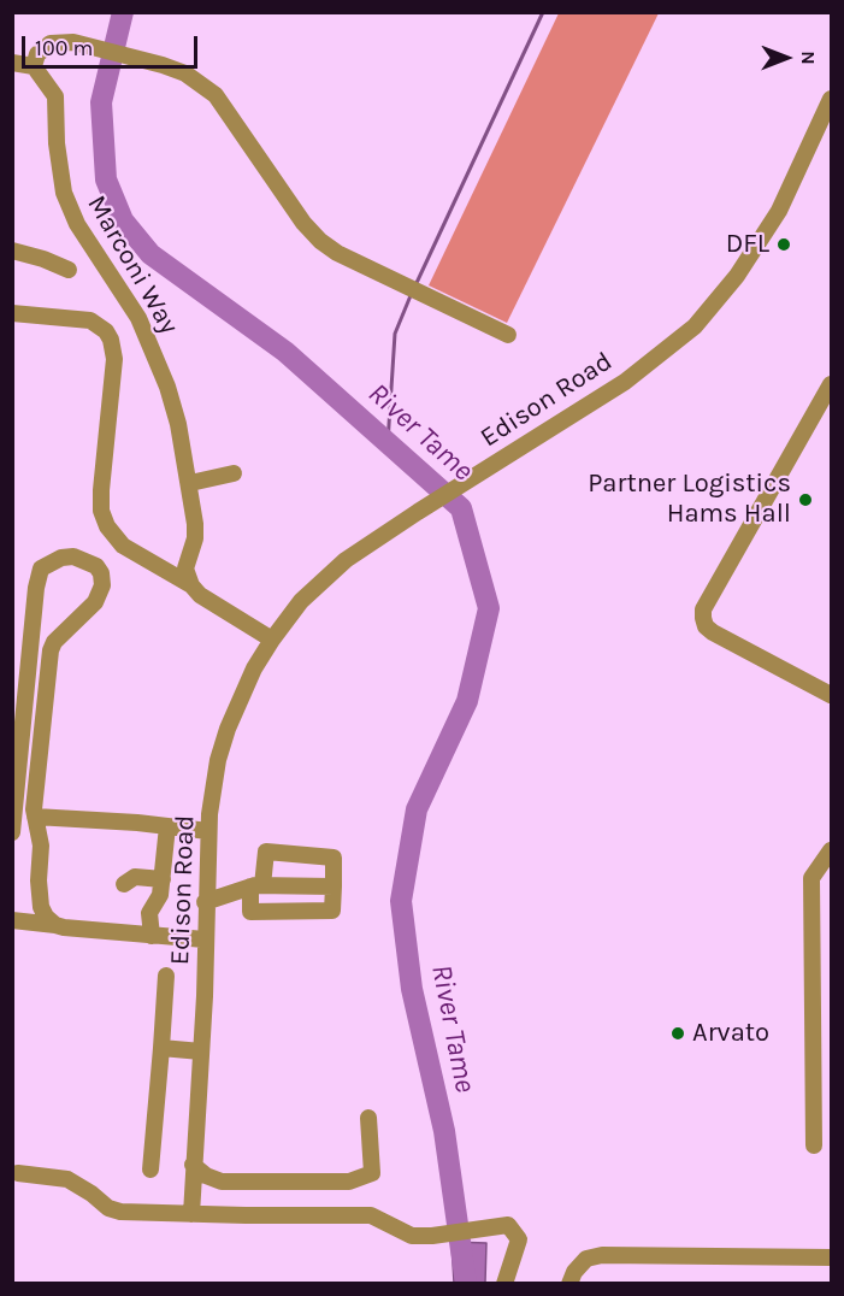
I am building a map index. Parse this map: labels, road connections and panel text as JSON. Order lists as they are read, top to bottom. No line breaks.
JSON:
{"streets":{"street":["Marconi Way","Edison Road"]},"water":["River Tame"],"places":["DFL","Partner Logistics Hams Hall","Arvato"],"scale_bar":"100 m","north":"right"}
